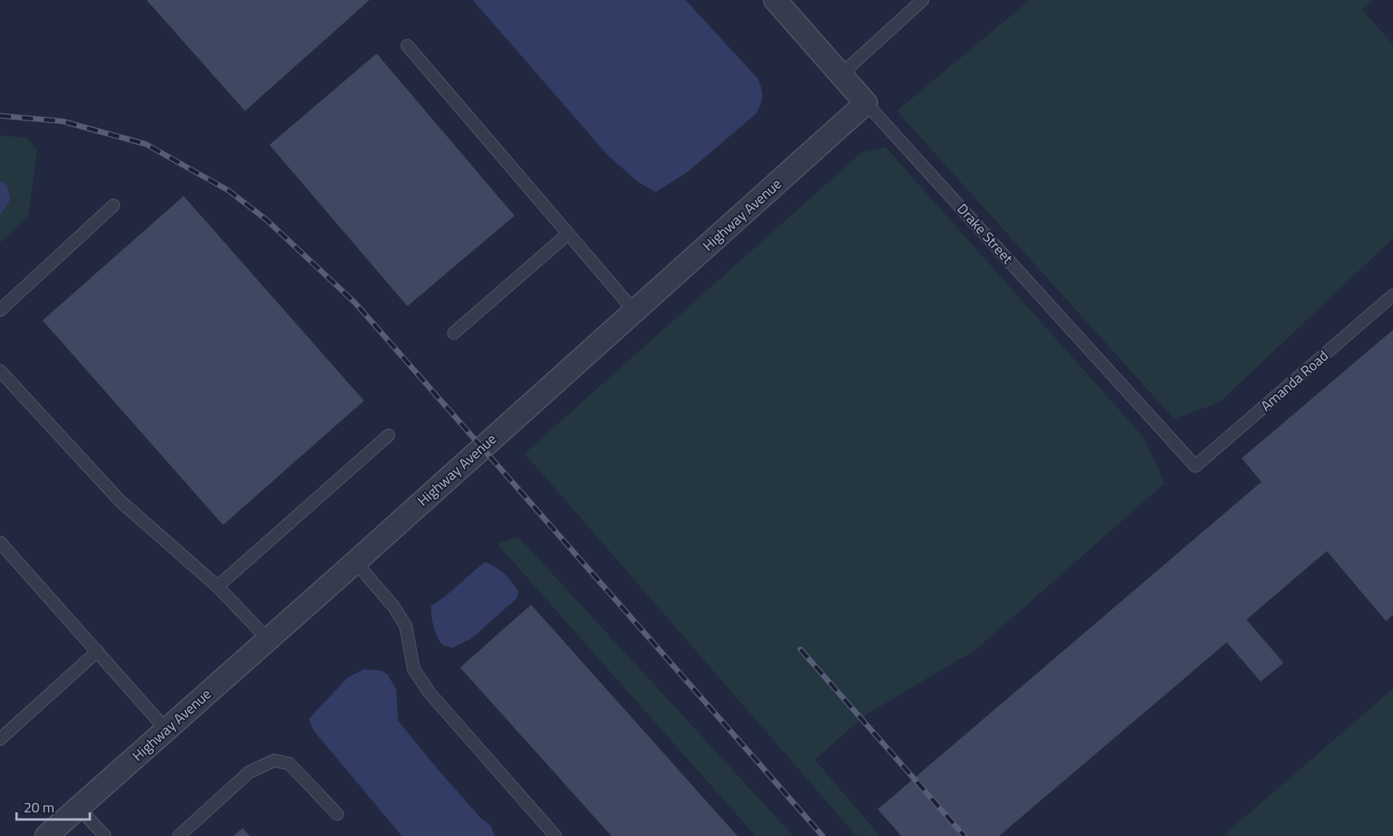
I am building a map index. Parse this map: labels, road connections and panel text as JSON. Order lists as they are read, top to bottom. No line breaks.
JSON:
{"streets":{"street":["Highway Avenue","Drake Street"],"lane":["Amanda Road"]},"crossings":[["Highway Avenue","Drake Street"],["Drake Street","Amanda Road"]],"scale_bar":"20 m"}
